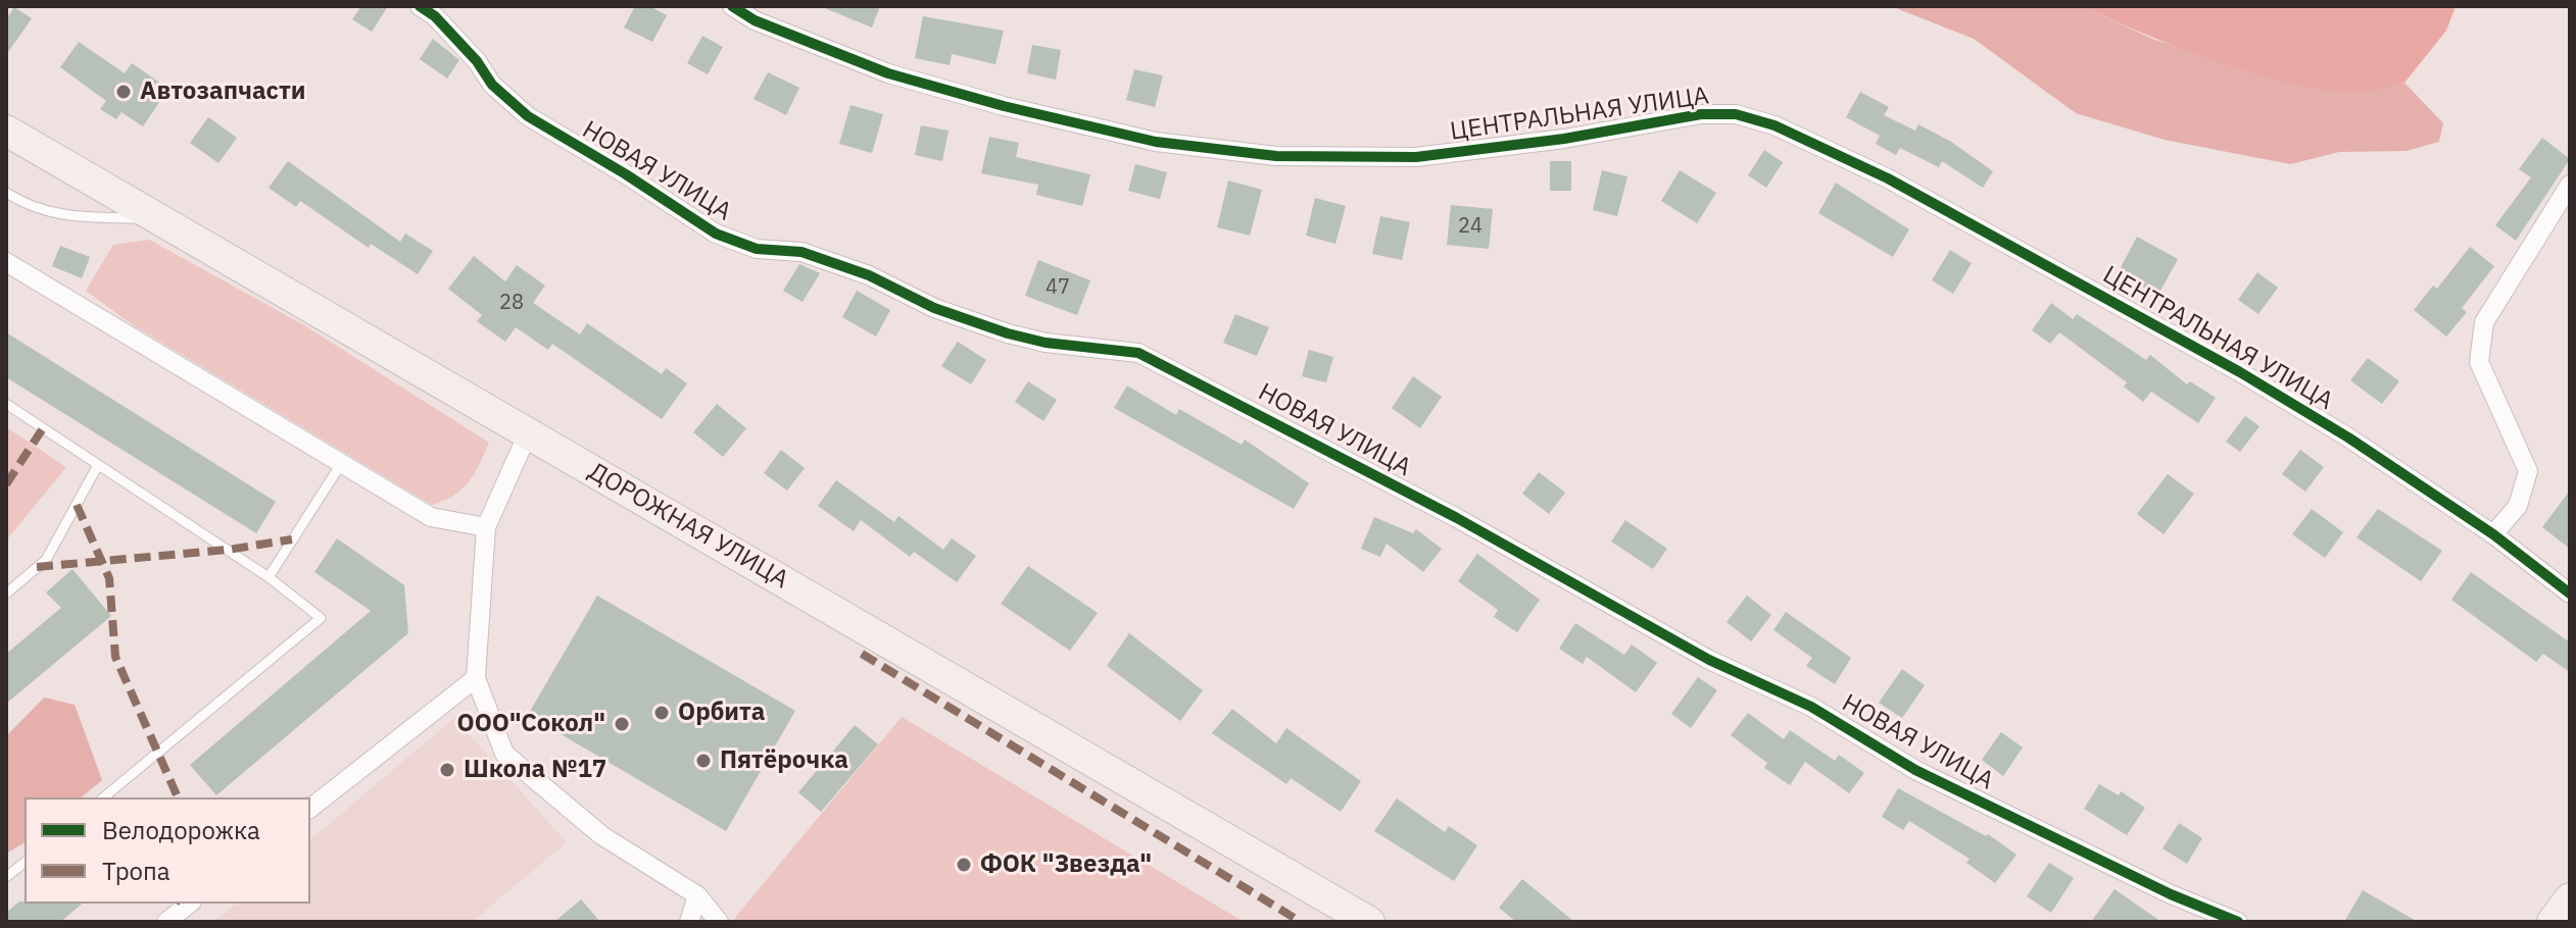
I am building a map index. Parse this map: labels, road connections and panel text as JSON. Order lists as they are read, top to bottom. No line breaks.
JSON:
{"streets":{"main road":["ДОРОЖНАЯ УЛИЦА"],"street":["ЦЕНТРАЛЬНАЯ УЛИЦА","НОВАЯ УЛИЦА"]},"places":["Автозапчасти","Орбита","ООО\"Сокол\"","Пятёрочка","Школа №17","ФОК \"Звезда\""],"house_numbers":["24","47","28"],"legend":["Велодорожка","Тропа"]}
